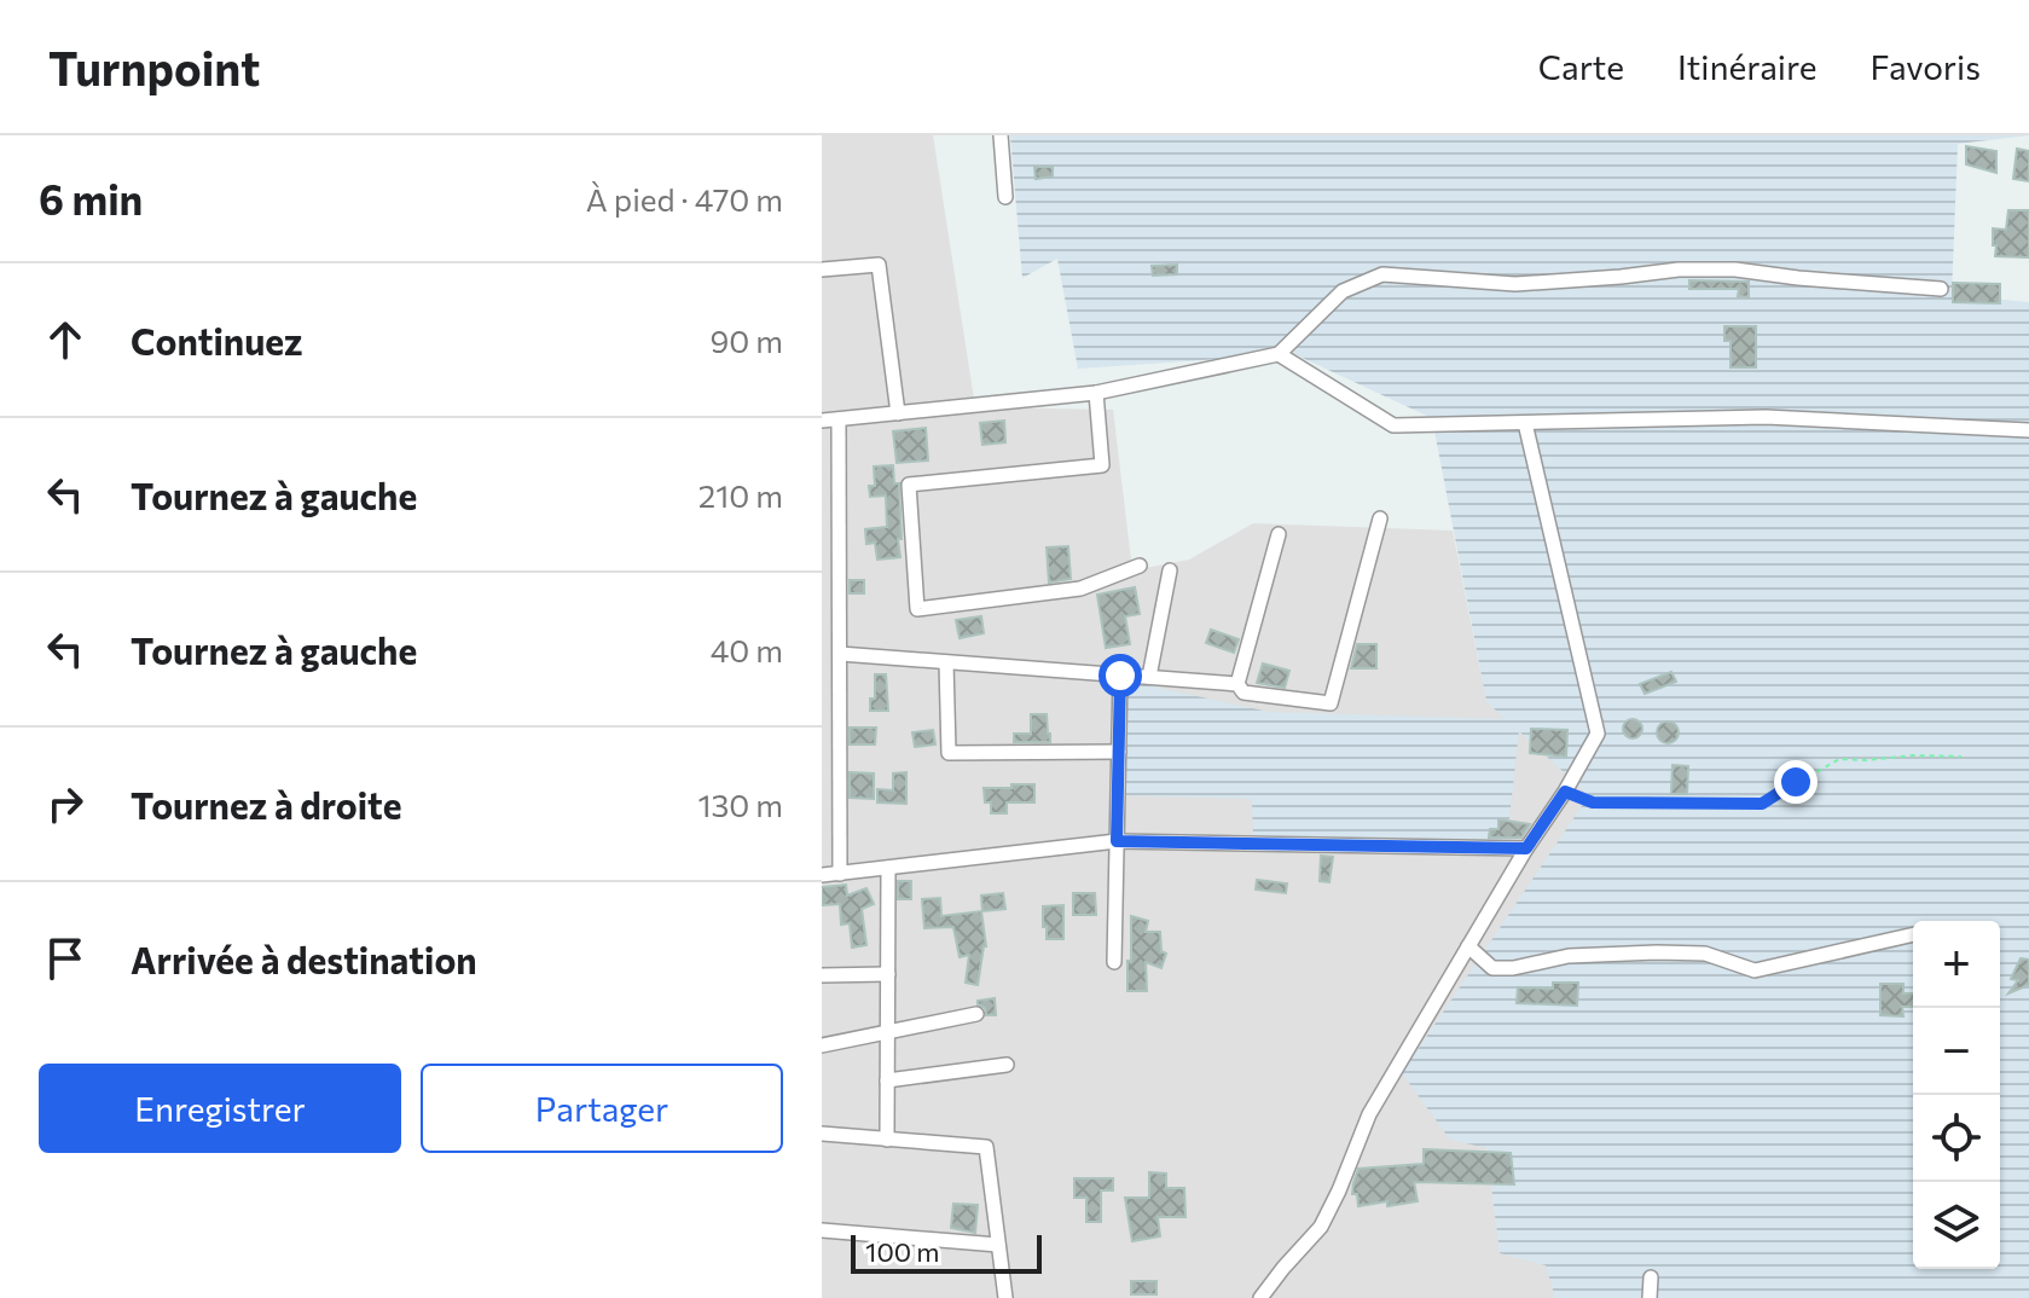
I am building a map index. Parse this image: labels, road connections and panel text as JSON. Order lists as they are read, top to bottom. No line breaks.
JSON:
{"scale_bar":"100 m","page":{"header":"Turnpoint","nav":["Carte","Itinéraire","Favoris"],"heading":["6 min","À pied · 470 m"],"list":[["Continuez","90 m"],["Tournez à gauche","210 m"],["Tournez à gauche","40 m"],["Tournez à droite","130 m"],"Arrivée à destination"],"map_buttons":["+","−"],"buttons":["Enregistrer","Partager"],"scale":"100 m"}}
